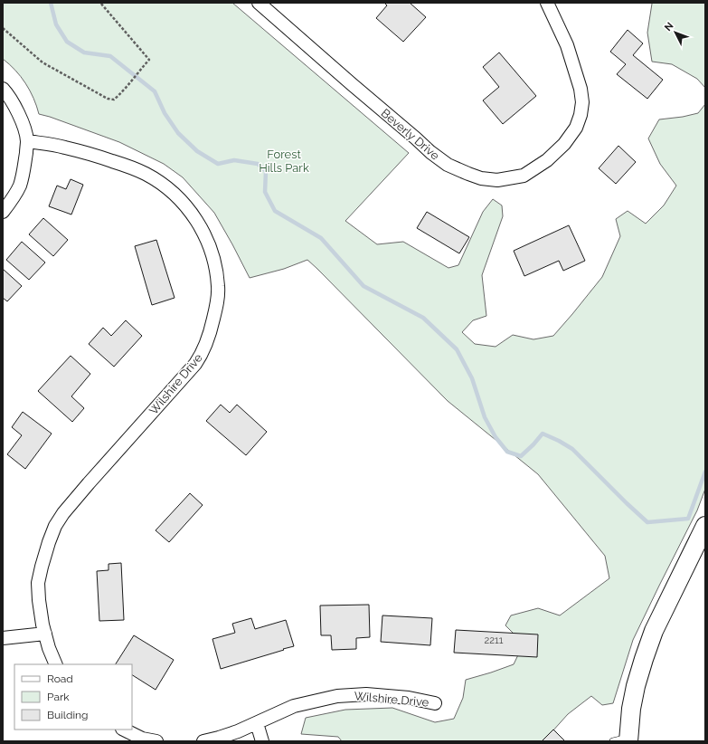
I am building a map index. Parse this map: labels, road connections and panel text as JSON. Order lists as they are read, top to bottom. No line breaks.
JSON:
{"streets":{"street":["Beverly Drive","Wilshire Drive"]},"parks":["Forest Hills Park"],"house_numbers":["2211"],"legend":["Road","Park","Building"],"north":"top left"}
